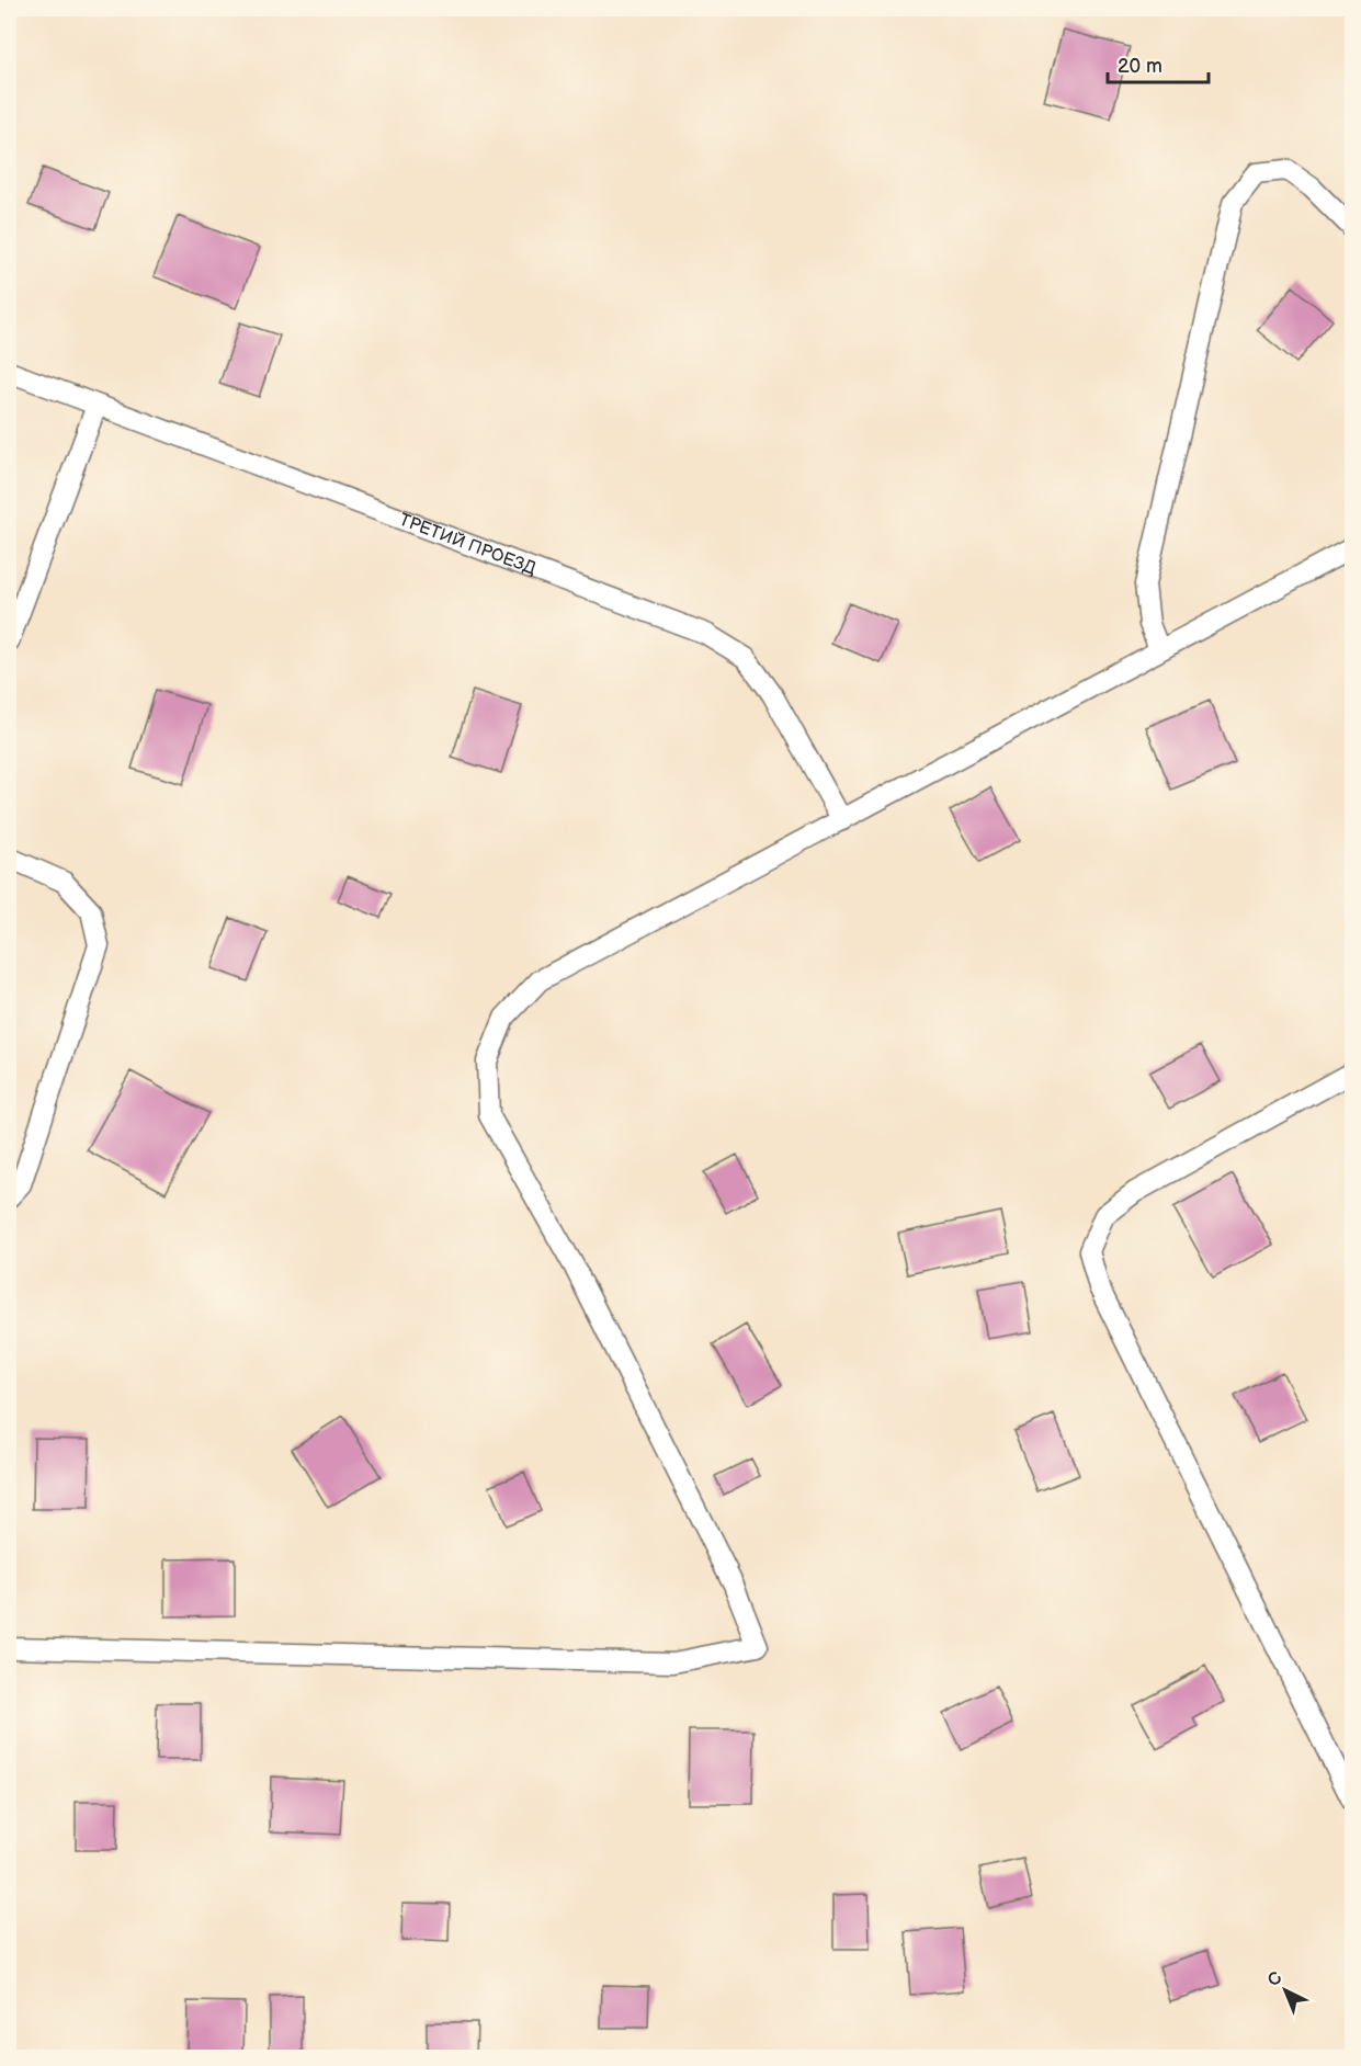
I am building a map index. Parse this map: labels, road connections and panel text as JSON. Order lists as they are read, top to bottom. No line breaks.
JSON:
{"streets":{"lane":["ТРЕТИЙ ПРОЕЗД"]},"scale_bar":"20 m","north":"top left"}
